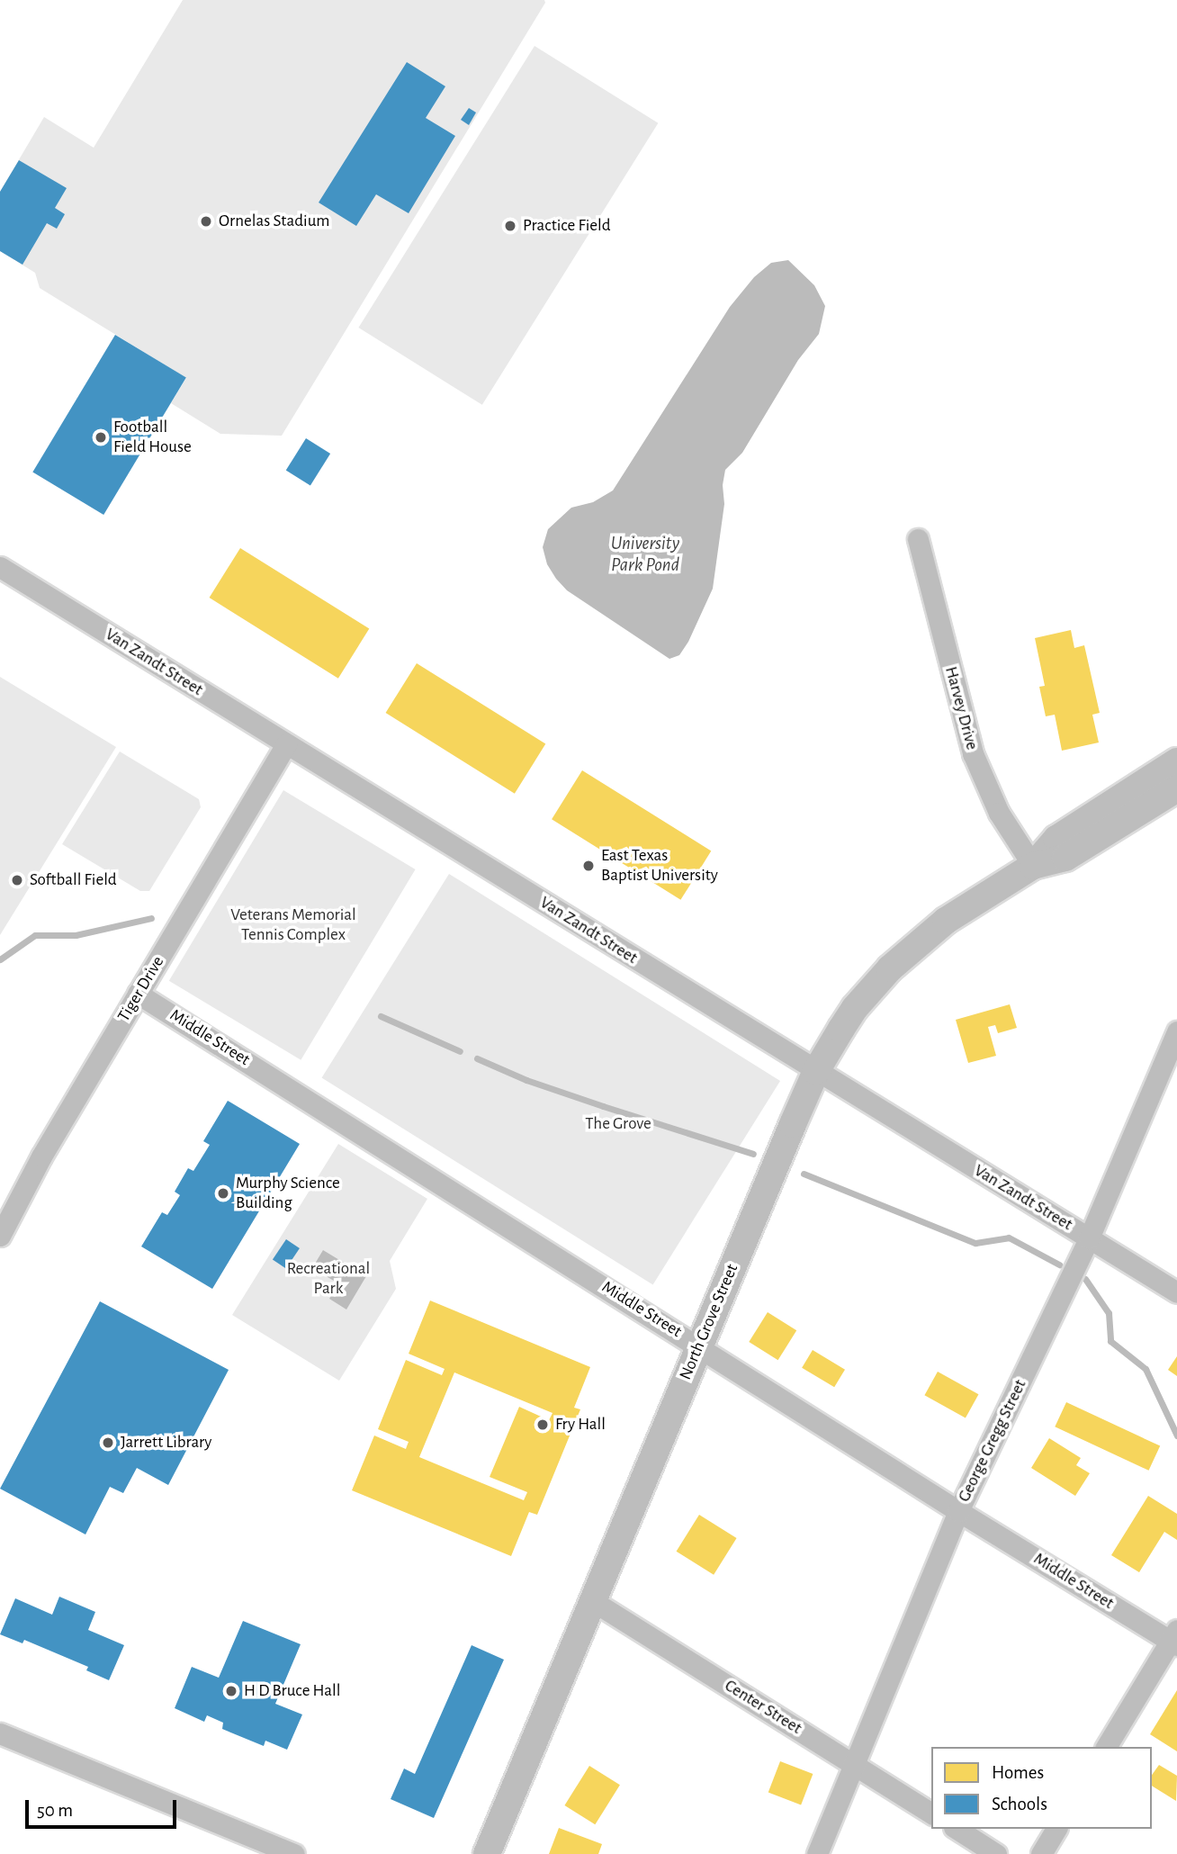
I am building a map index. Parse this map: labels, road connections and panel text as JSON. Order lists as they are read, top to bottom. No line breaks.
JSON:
{"streets":{"main road":["North Grove Street"],"street":["Van Zandt Street","Harvey Drive","Tiger Drive","Middle Street","George Gregg Street","Center Street"]},"crossings":[["Van Zandt Street","Tiger Drive"],["Van Zandt Street","North Grove Street"],["Van Zandt Street","George Gregg Street"],["Harvey Drive","North Grove Street"],["Tiger Drive","Middle Street"],["Middle Street","North Grove Street"],["Middle Street","George Gregg Street"],["North Grove Street","Center Street"],["George Gregg Street","Center Street"]],"water":["University Park Pond"],"parks":["Veterans Memorial Tennis Complex","The Grove","Recreational Park"],"places":["Ornelas Stadium","Practice Field","Football Field House","East Texas Baptist University","Softball Field","Murphy Science Building","Fry Hall","Jarrett Library","H D Bruce Hall"],"legend":["Homes","Schools"],"scale_bar":"50 m"}
